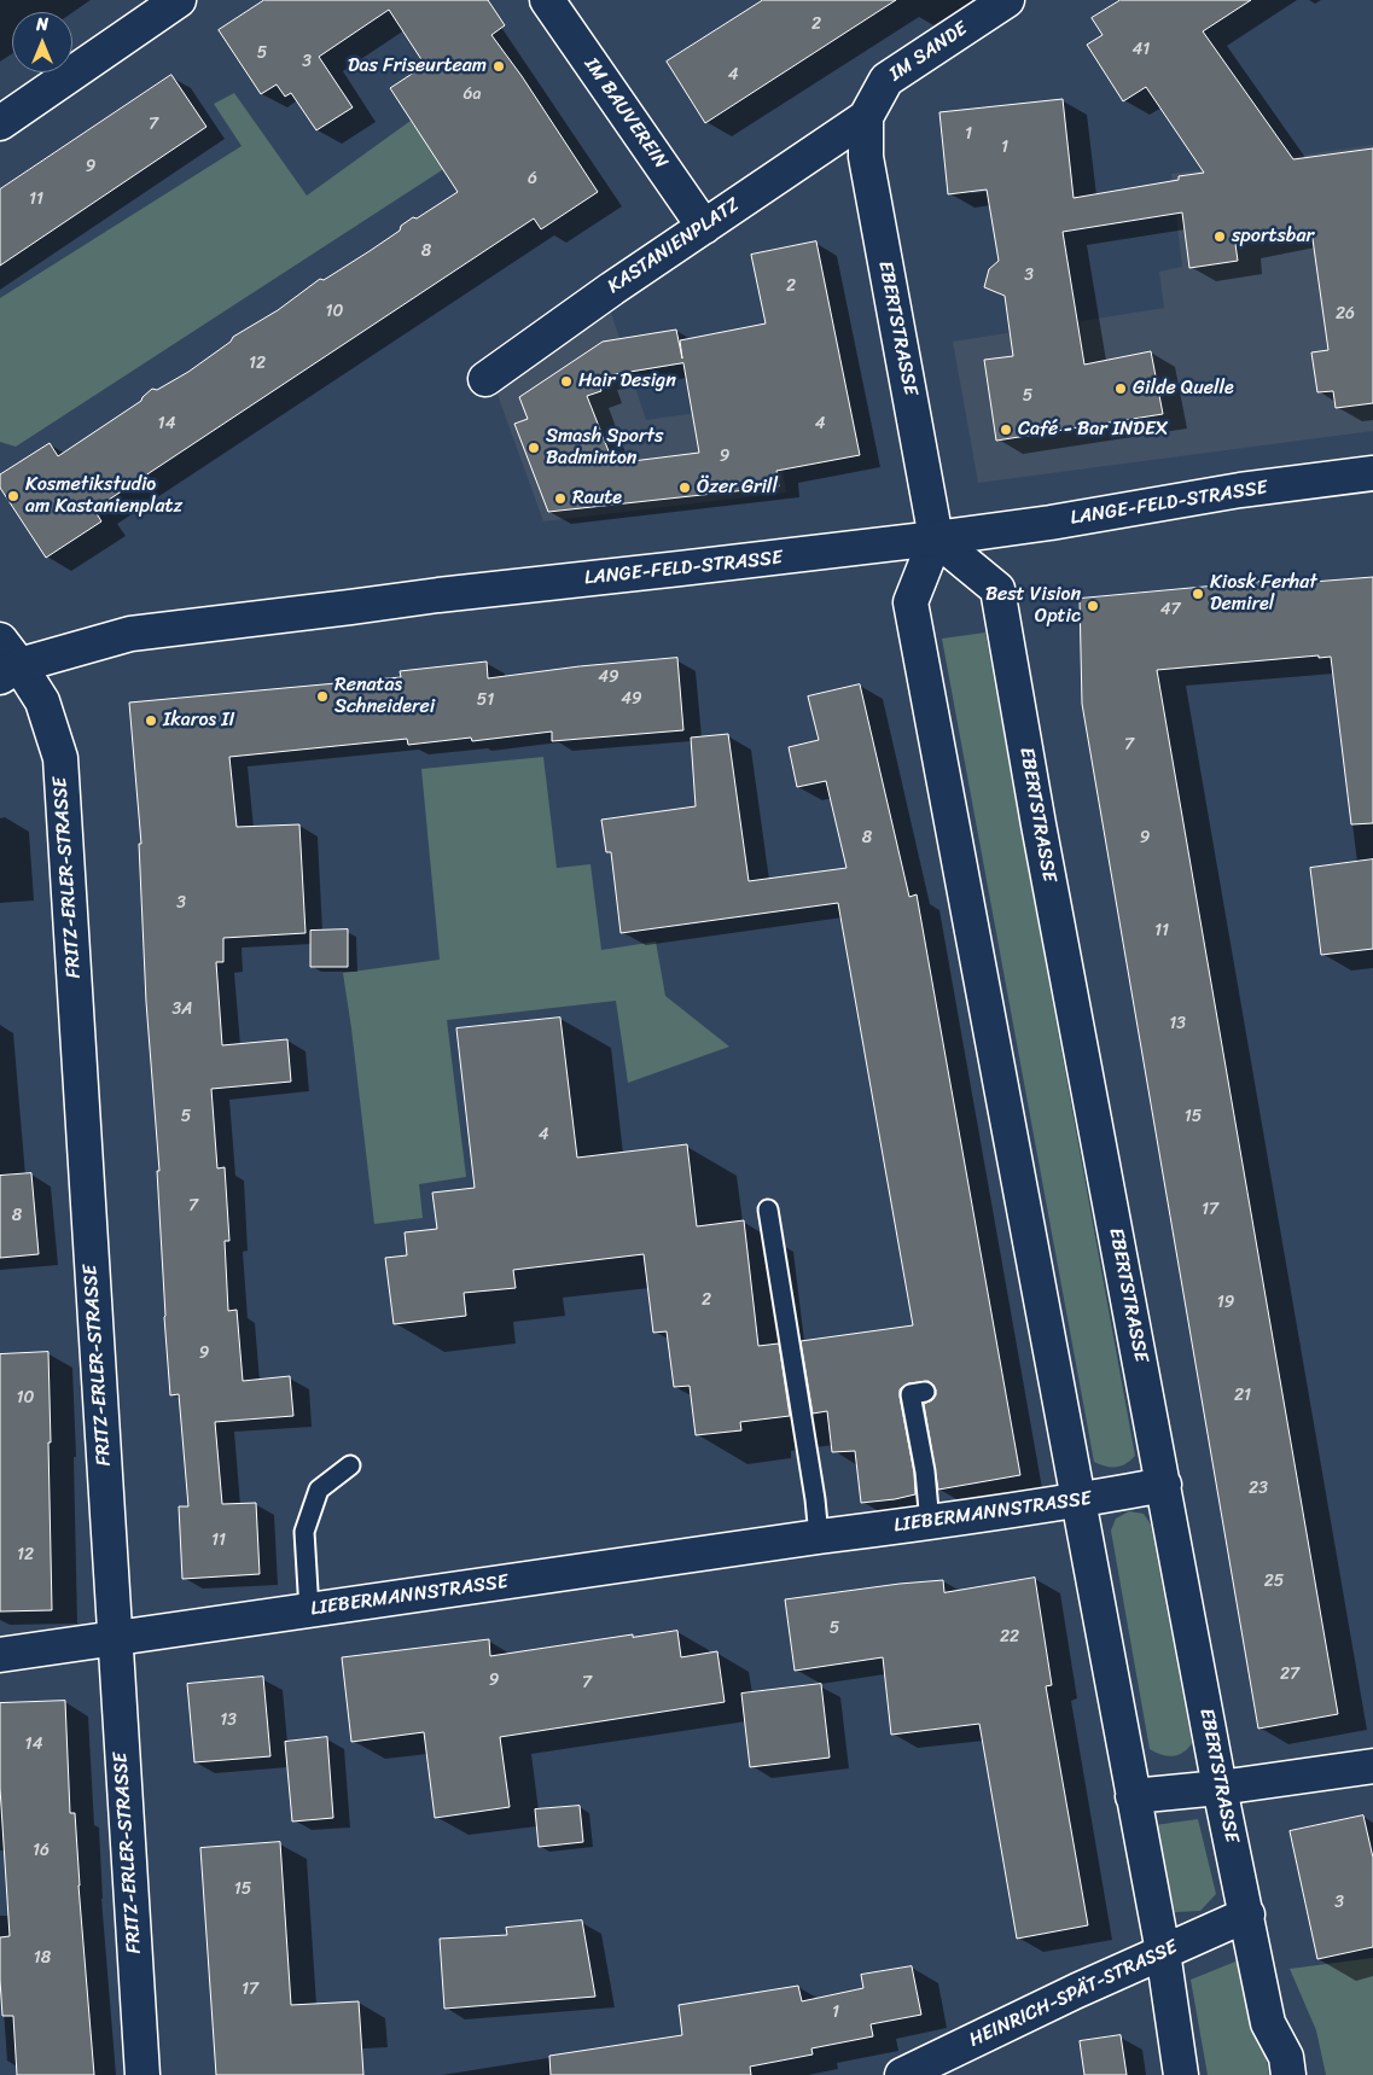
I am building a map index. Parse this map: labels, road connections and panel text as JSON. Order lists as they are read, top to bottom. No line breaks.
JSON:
{"streets":{"street":["IM SANDE","IM BAUVEREIN","KASTANIENPLATZ","EBERTSTRASSE","LANGE-FELD-STRASSE","FRITZ-ERLER-STRASSE","LIEBERMANNSTRASSE","HEINRICH-SPÄT-STRASSE"]},"crossings":[["IM SANDE","KASTANIENPLATZ"],["IM SANDE","EBERTSTRASSE"],["IM BAUVEREIN","KASTANIENPLATZ"],["KASTANIENPLATZ","EBERTSTRASSE"],["EBERTSTRASSE","LANGE-FELD-STRASSE"],["EBERTSTRASSE","LIEBERMANNSTRASSE"],["EBERTSTRASSE","HEINRICH-SPÄT-STRASSE"],["LANGE-FELD-STRASSE","FRITZ-ERLER-STRASSE"],["FRITZ-ERLER-STRASSE","LIEBERMANNSTRASSE"]],"places":["Das Friseurteam","sportsbar","Hair Design","Gilde Quelle","Café - Bar INDEX","Smash Sports Badminton","Özer Grill","Kosmetikstudio am Kastanienplatz","Raute","Kiosk Ferhat Demirel","Best Vision Optic","Renatas Schneiderei","Ikaros II"],"house_numbers":["2","41","5","3","4","6a","7","1","1","9","6","11","8","3","2","10","26","12","5","14","4","9","47","49","49","51","7","8","9","3","11","3A","13","5","15","4","7","17","8","2","19","9","21","10","23","11","12","25","5","22","27","9","7","13","14","16","15","3","18","17","1"],"north":"top"}
